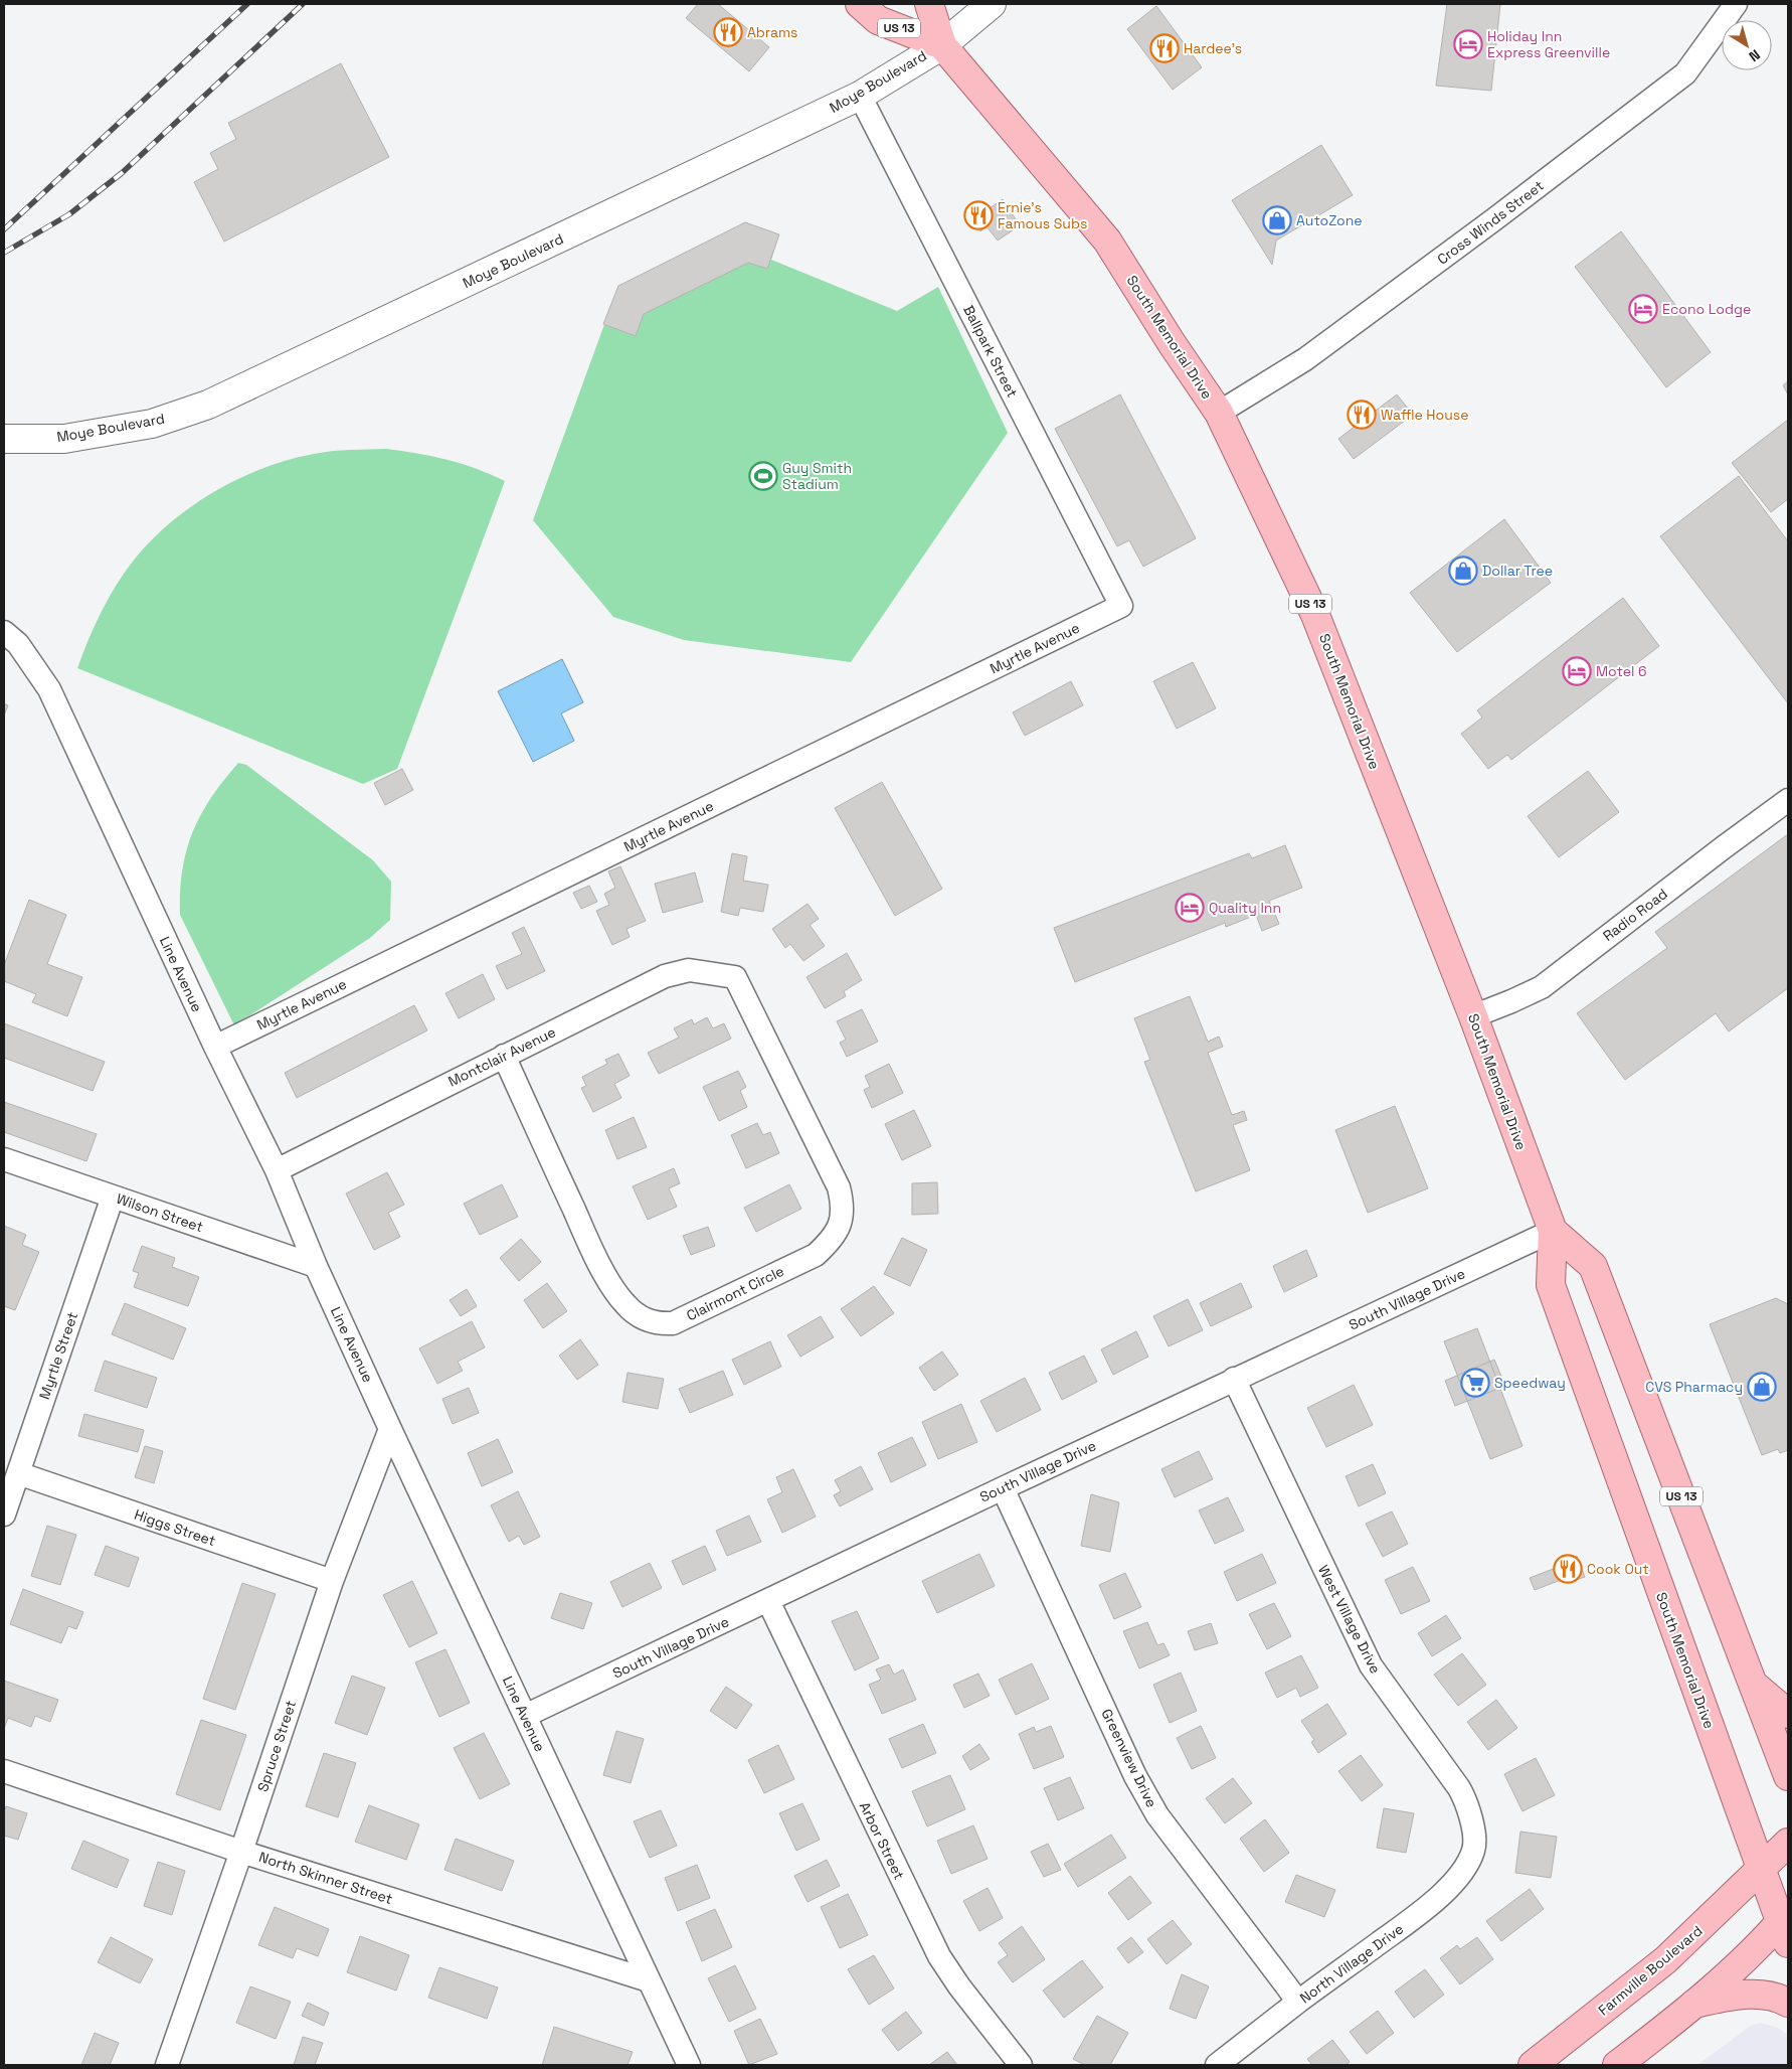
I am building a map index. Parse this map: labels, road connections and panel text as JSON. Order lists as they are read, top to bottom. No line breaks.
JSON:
{"streets":{"main road":["US 13","Moye Boulevard","South Memorial Drive","Farmville Boulevard"],"street":["Cross Winds Street","Ballpark Street","Myrtle Avenue","Radio Road","Line Avenue","Montclair Avenue","Wilson Street","Clairmont Circle","South Village Drive","Myrtle Street","Higgs Street","West Village Drive","Spruce Street","Greenview Drive","Arbor Street","North Skinner Street","North Village Drive"]},"crossings":[["Moye Boulevard","South Memorial Drive"],["Moye Boulevard","Ballpark Street"],["Cross Winds Street","South Memorial Drive"],["South Memorial Drive","Radio Road"],["South Memorial Drive","South Village Drive"],["South Memorial Drive","Farmville Boulevard"],["Ballpark Street","Myrtle Avenue"],["Myrtle Avenue","Line Avenue"],["Line Avenue","Montclair Avenue"],["Line Avenue","Wilson Street"],["Line Avenue","South Village Drive"],["Line Avenue","Spruce Street"],["Line Avenue","North Skinner Street"],["Montclair Avenue","Clairmont Circle"],["Wilson Street","Myrtle Street"],["South Village Drive","West Village Drive"],["South Village Drive","Greenview Drive"],["South Village Drive","Arbor Street"],["Myrtle Street","Higgs Street"],["Higgs Street","Spruce Street"],["West Village Drive","North Village Drive"],["Spruce Street","North Skinner Street"],["Greenview Drive","North Village Drive"]],"places":{"restaurant":["Abrams","Hardee's","Ernie’s Famous Subs","Waffle House","Cook Out"],"hotel":["Holiday Inn Express Greenville","Econo Lodge","Motel 6","Quality Inn"],"shop":["AutoZone","Dollar Tree","CVS Pharmacy"],"sports":["Guy Smith Stadium"],"supermarket":["Speedway"]},"north":"bottom right"}
